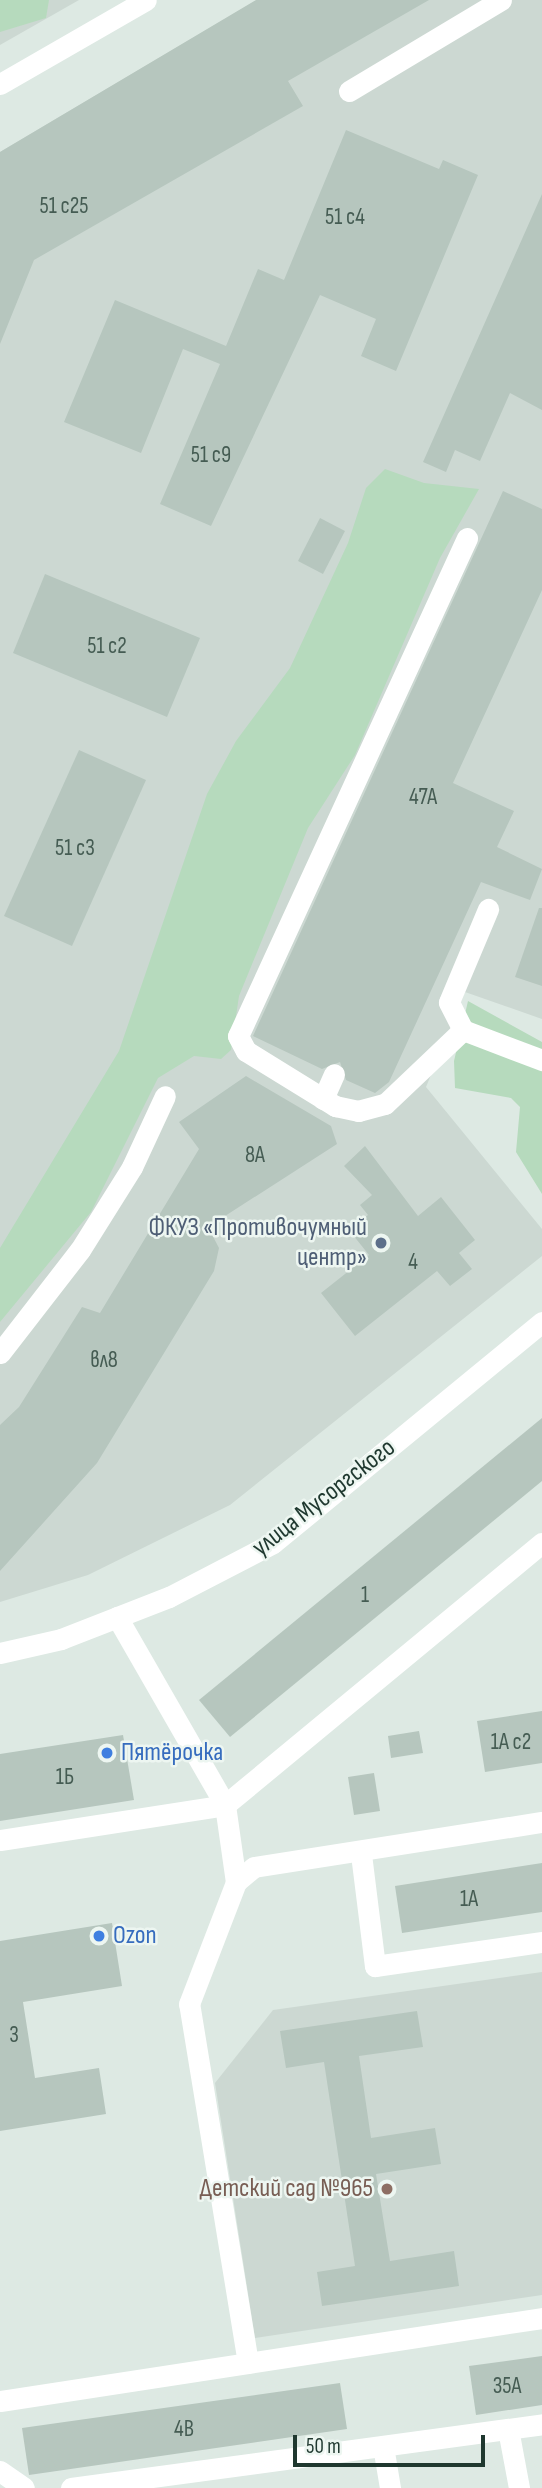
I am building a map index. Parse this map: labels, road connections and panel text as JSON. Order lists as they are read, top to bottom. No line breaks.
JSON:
{"streets":{"street":["улица Мусоргского"]},"places":["ФКУЗ «Противочумный центр»","Пятёрочка","Ozon","Детский сад №965"],"house_numbers":["51 с25","51 с4","51 с9","51 с2","47А","51 с3","8А","4","вл8","1","1А с2","1Б","1А","3","35А","4В"],"scale_bar":"50 m"}
